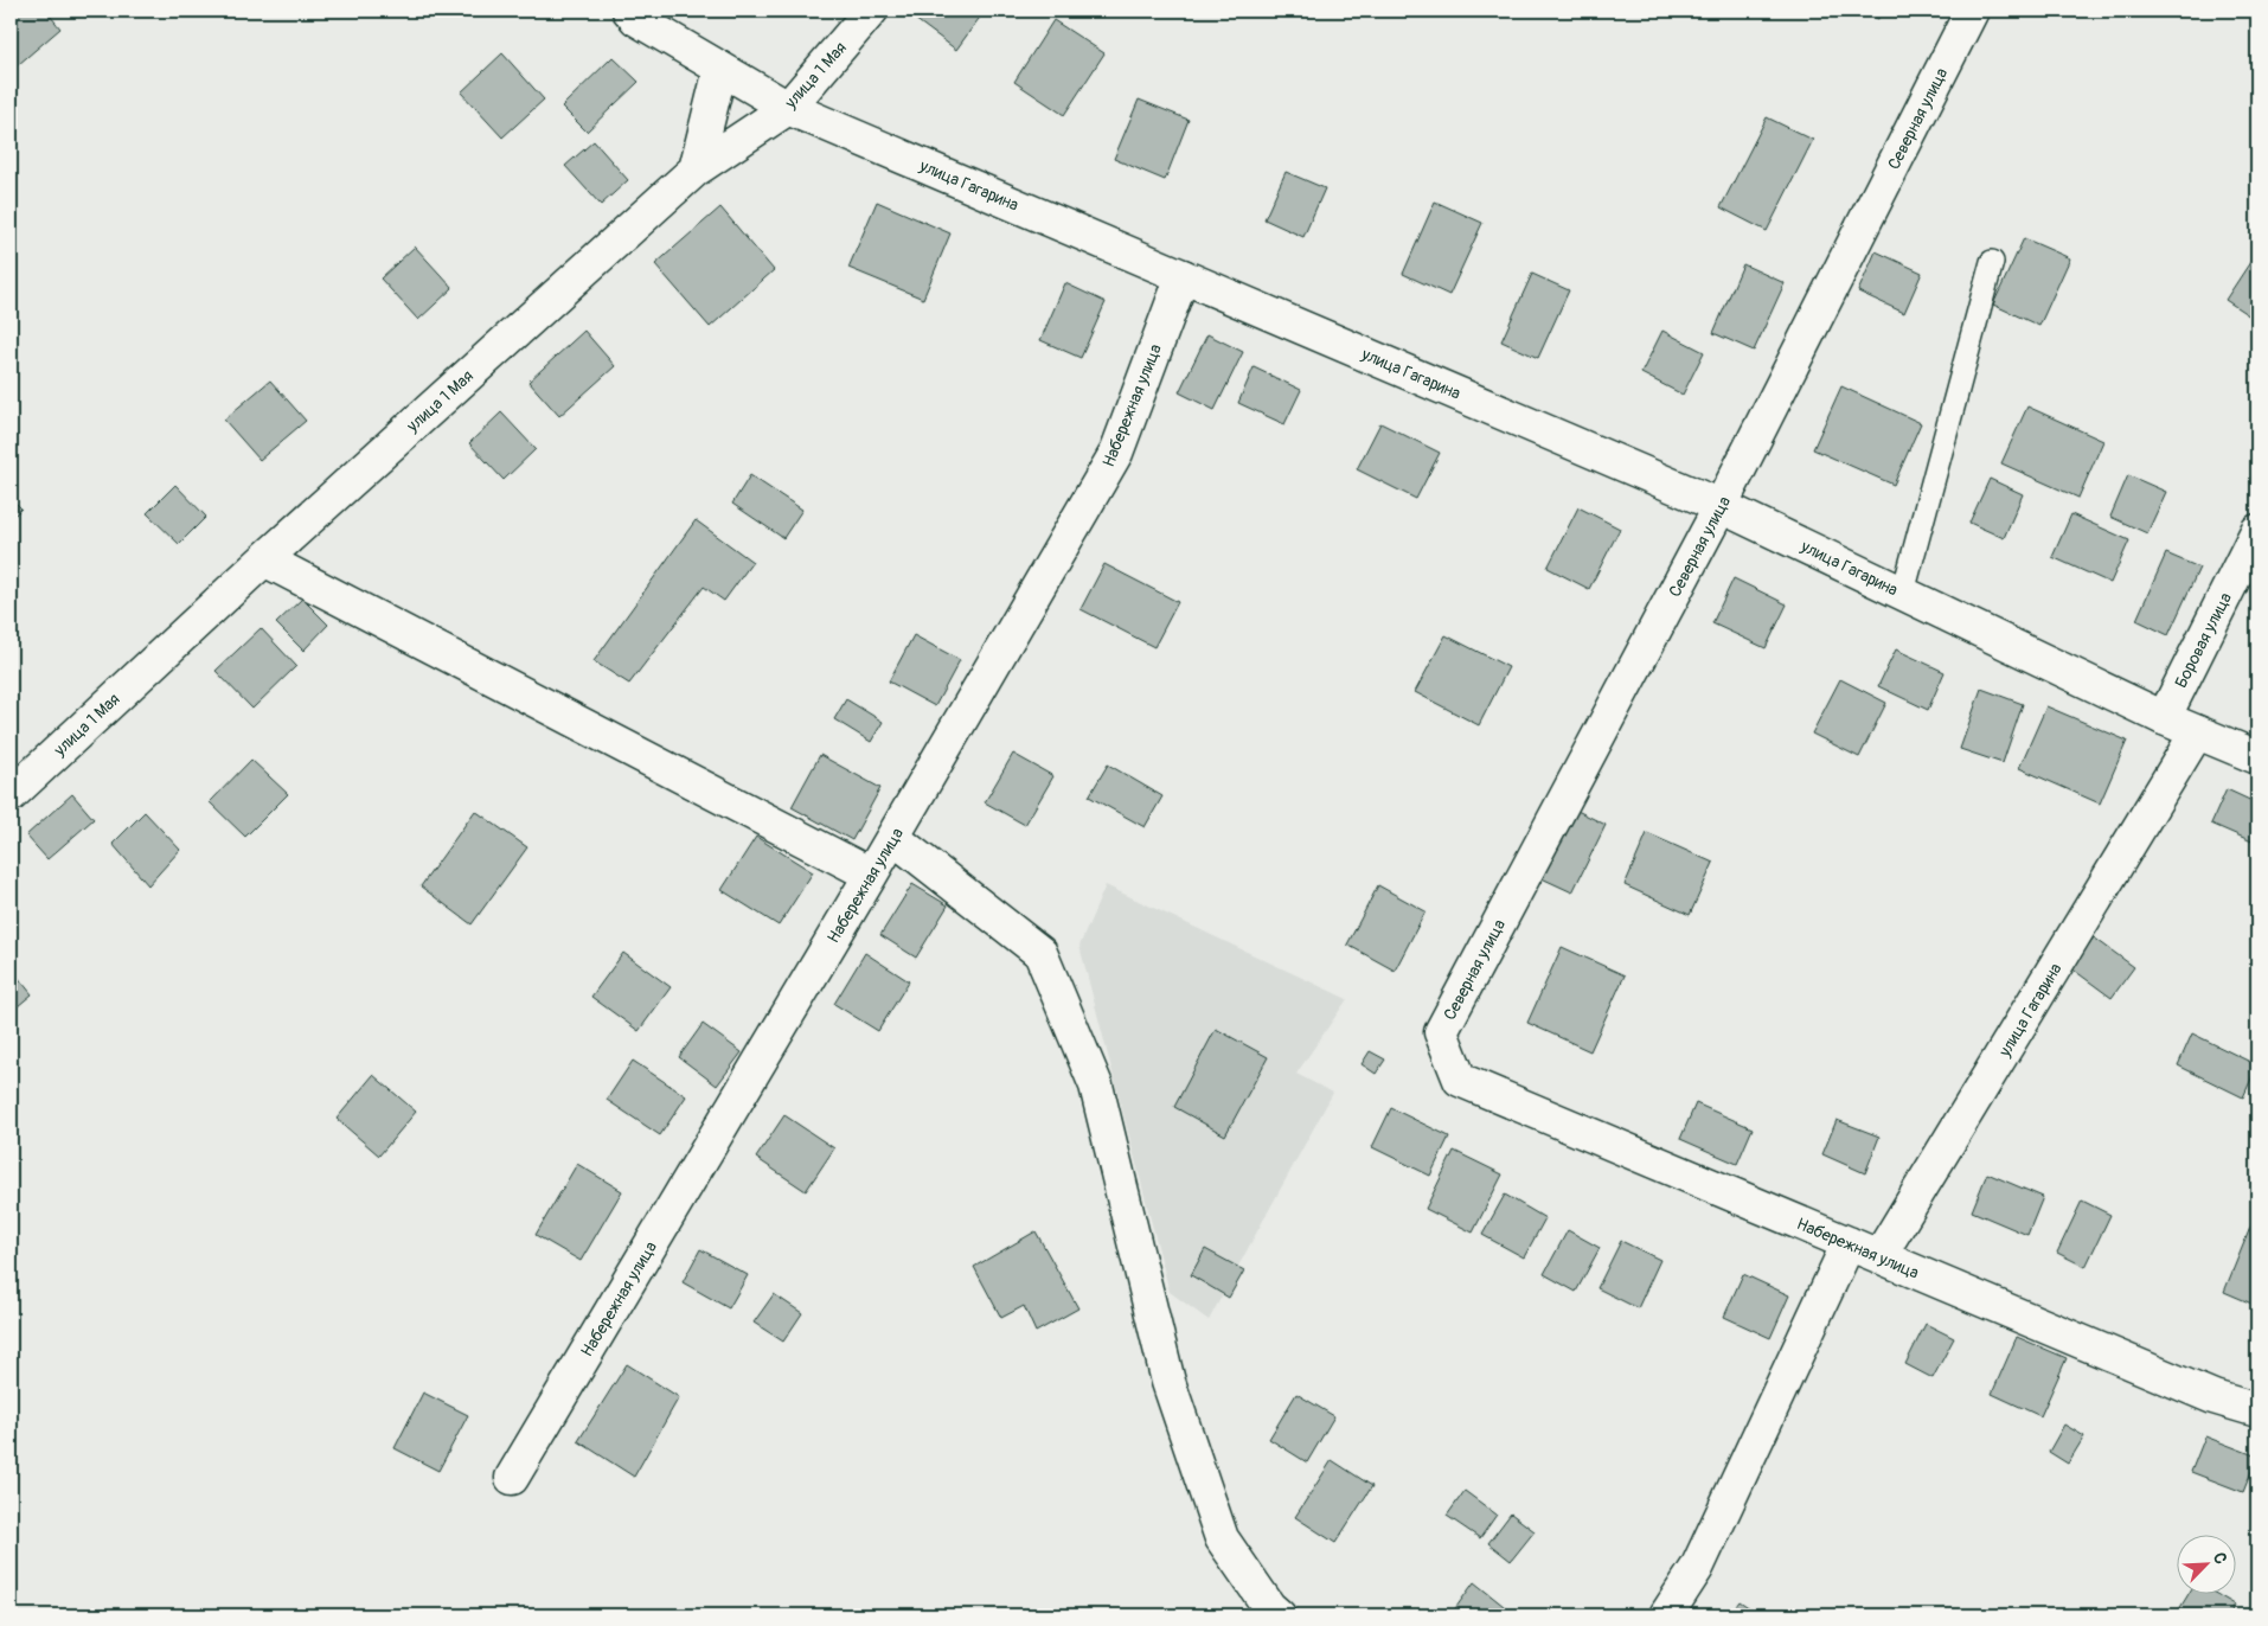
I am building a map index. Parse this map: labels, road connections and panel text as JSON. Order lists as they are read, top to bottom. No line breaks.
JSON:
{"streets":{"street":["улица 1 Мая","Северная улица","улица Гагарина","Набережная улица","Боровая улица"]},"crossings":[["улица 1 Мая","улица Гагарина"],["Северная улица","улица Гагарина"],["Северная улица","Набережная улица"],["улица Гагарина","Набережная улица"],["улица Гагарина","Боровая улица"]],"north":"top right"}
